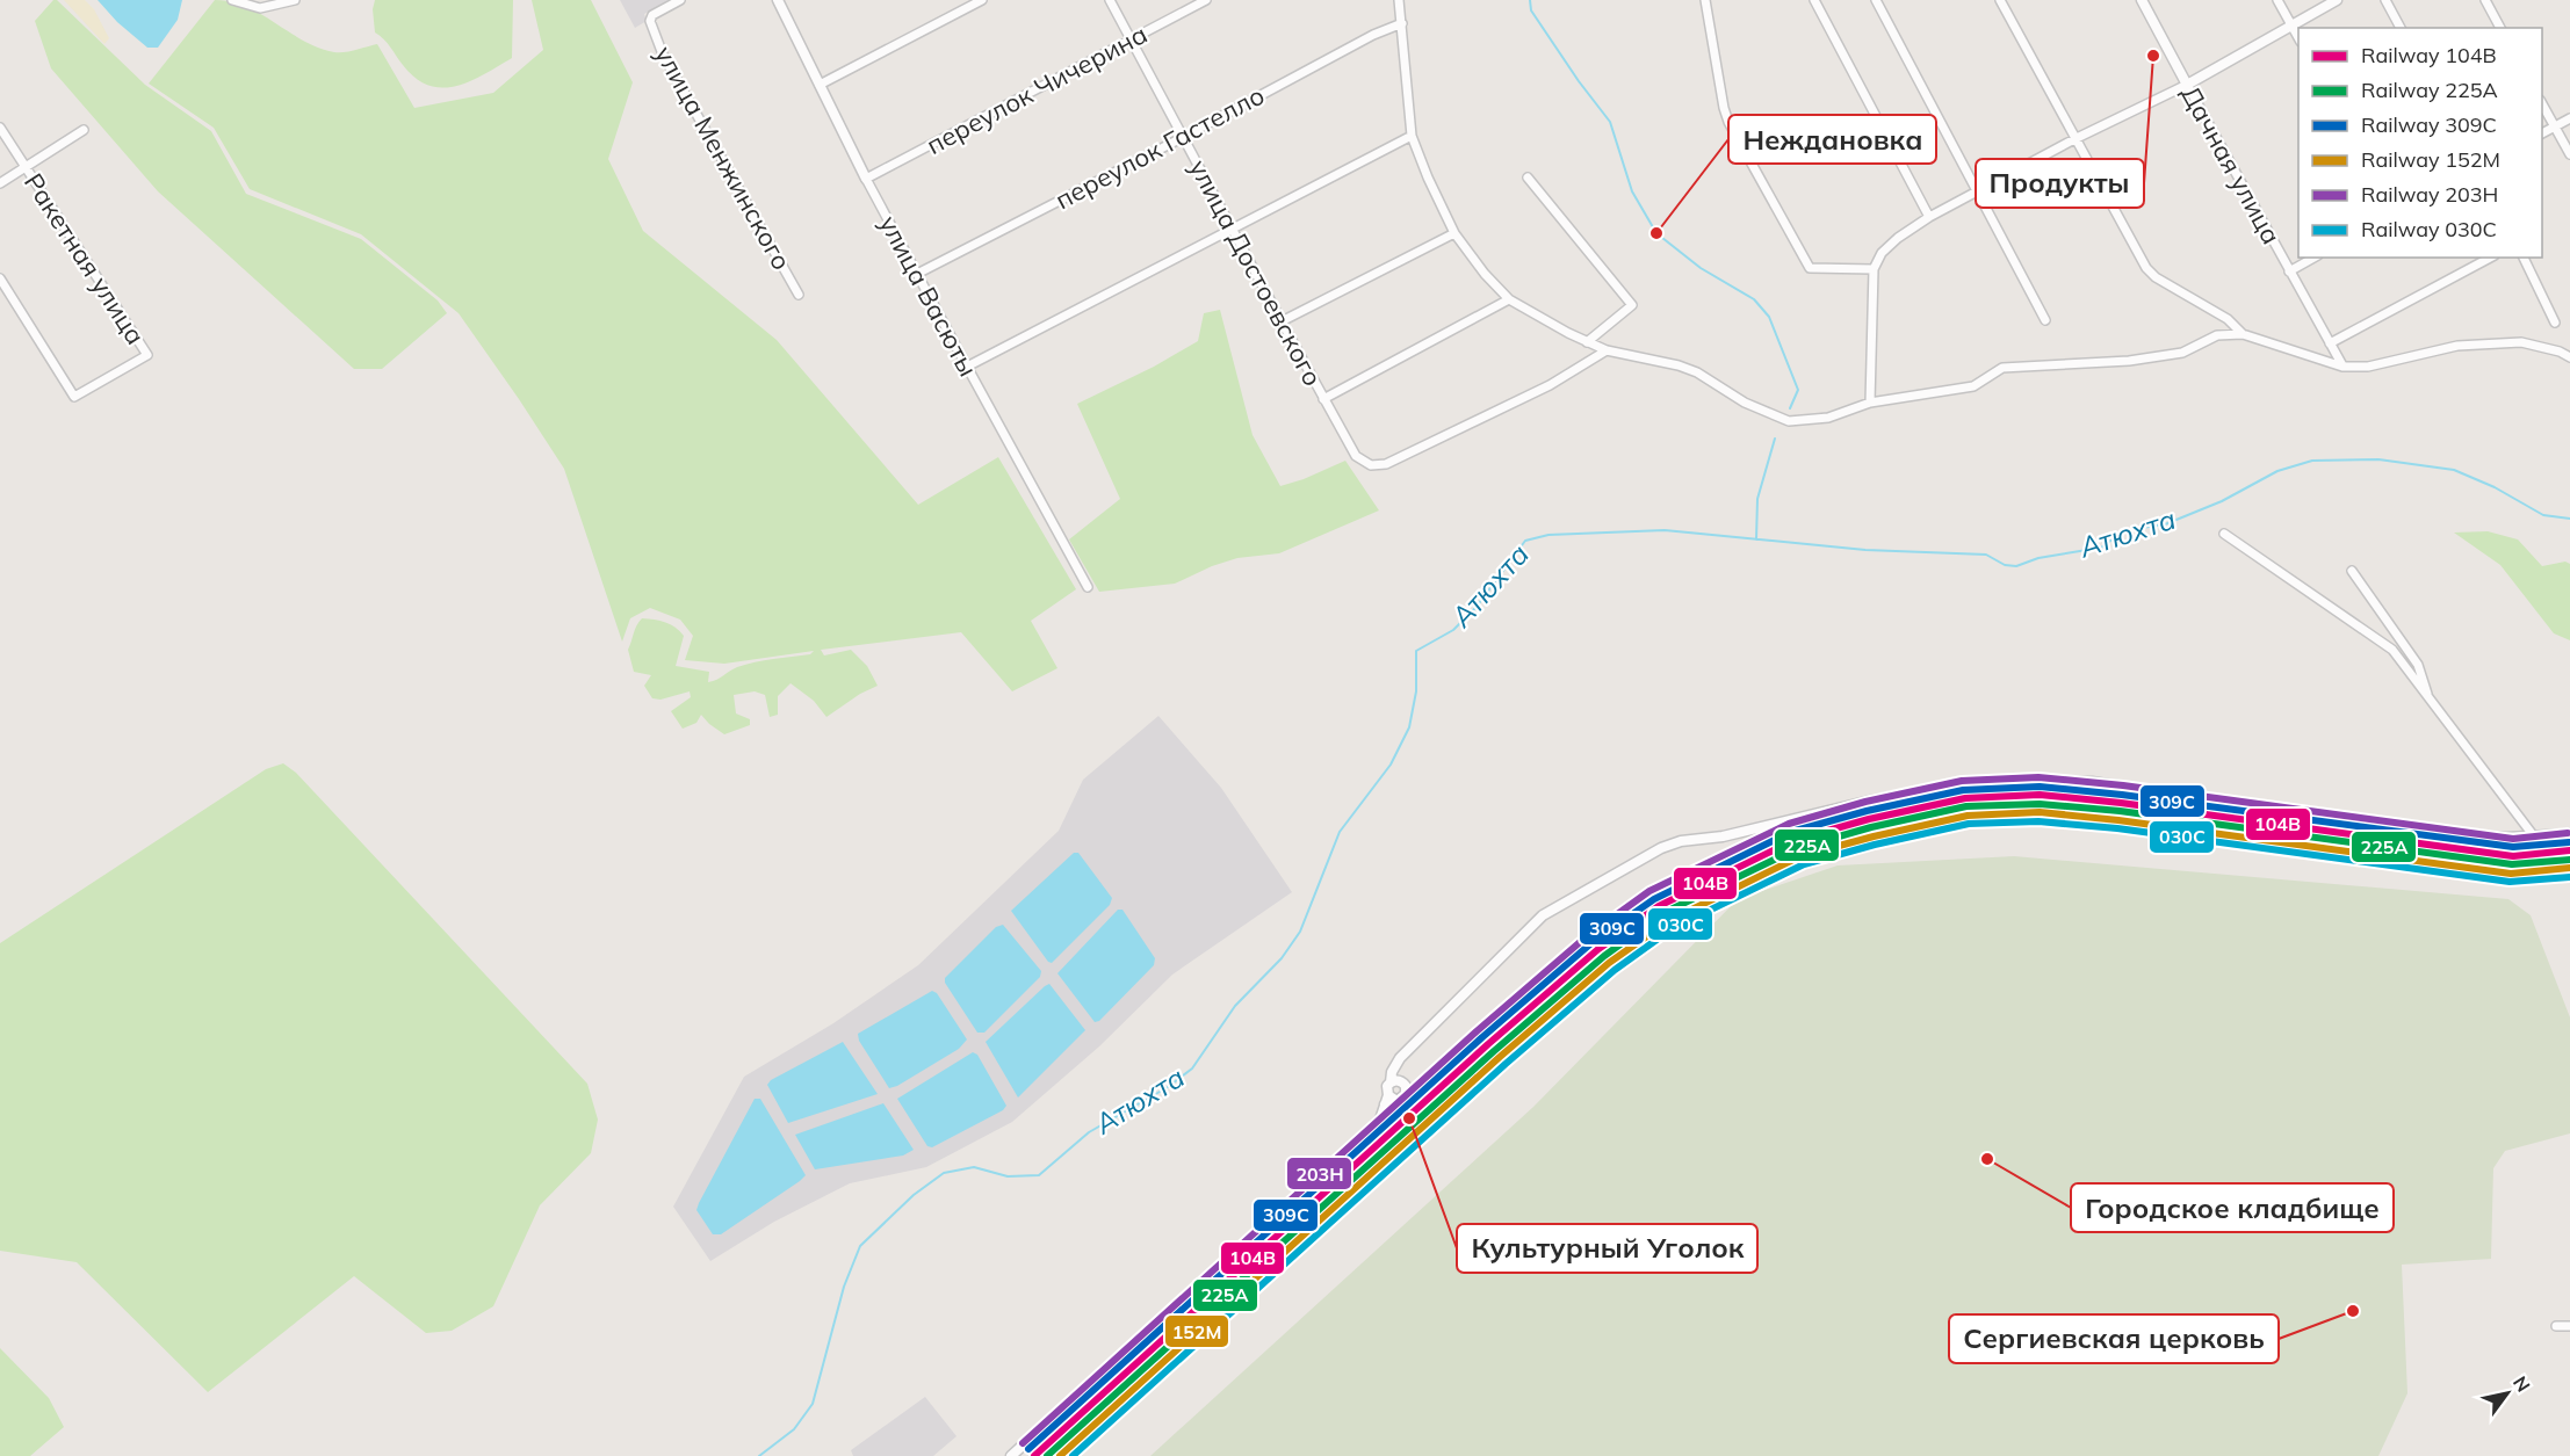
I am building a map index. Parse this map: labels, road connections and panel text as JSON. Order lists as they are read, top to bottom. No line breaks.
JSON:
{"streets":{"street":["переулок Чичерина","переулок Гастелло","улица Менжинского","Дачная улица","Ракетная улица","улица Достоевского","улица Васюты"]},"crossings":[["переулок Чичерина","улица Достоевского"],["переулок Чичерина","улица Васюты"],["переулок Гастелло","улица Достоевского"],["переулок Гастелло","улица Васюты"]],"water":["Атюхта"],"places":["Продукты","Неждановка","Культурный Уголок","Городское кладбище","Сергиевская церковь"],"lines":["rail line 203Н","rail line 309С","rail line 104В","rail line 225А","rail line 152М","rail line 030C"],"legend":["Railway 104В","Railway 225А","Railway 309С","Railway 152М","Railway 203Н","Railway 030C"],"north":"top right"}
